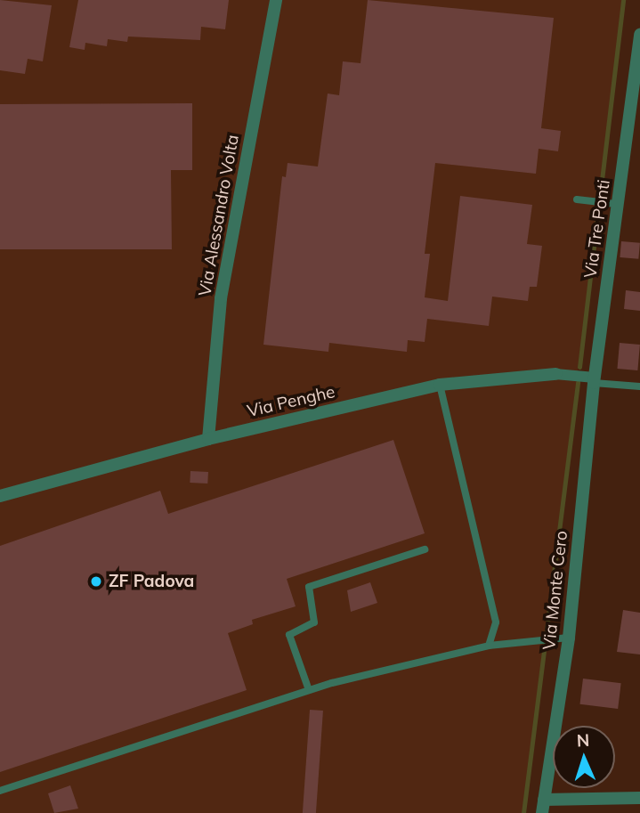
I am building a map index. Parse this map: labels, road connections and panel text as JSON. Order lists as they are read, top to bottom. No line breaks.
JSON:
{"streets":{"street":["Via Alessandro Volta","Via Tre Ponti","Via Penghe","Via Monte Cero"]},"crossings":[["Via Alessandro Volta","Via Penghe"],["Via Tre Ponti","Via Penghe"],["Via Tre Ponti","Via Monte Cero"],["Via Penghe","Via Monte Cero"]],"places":["ZF Padova"],"north":"top"}
